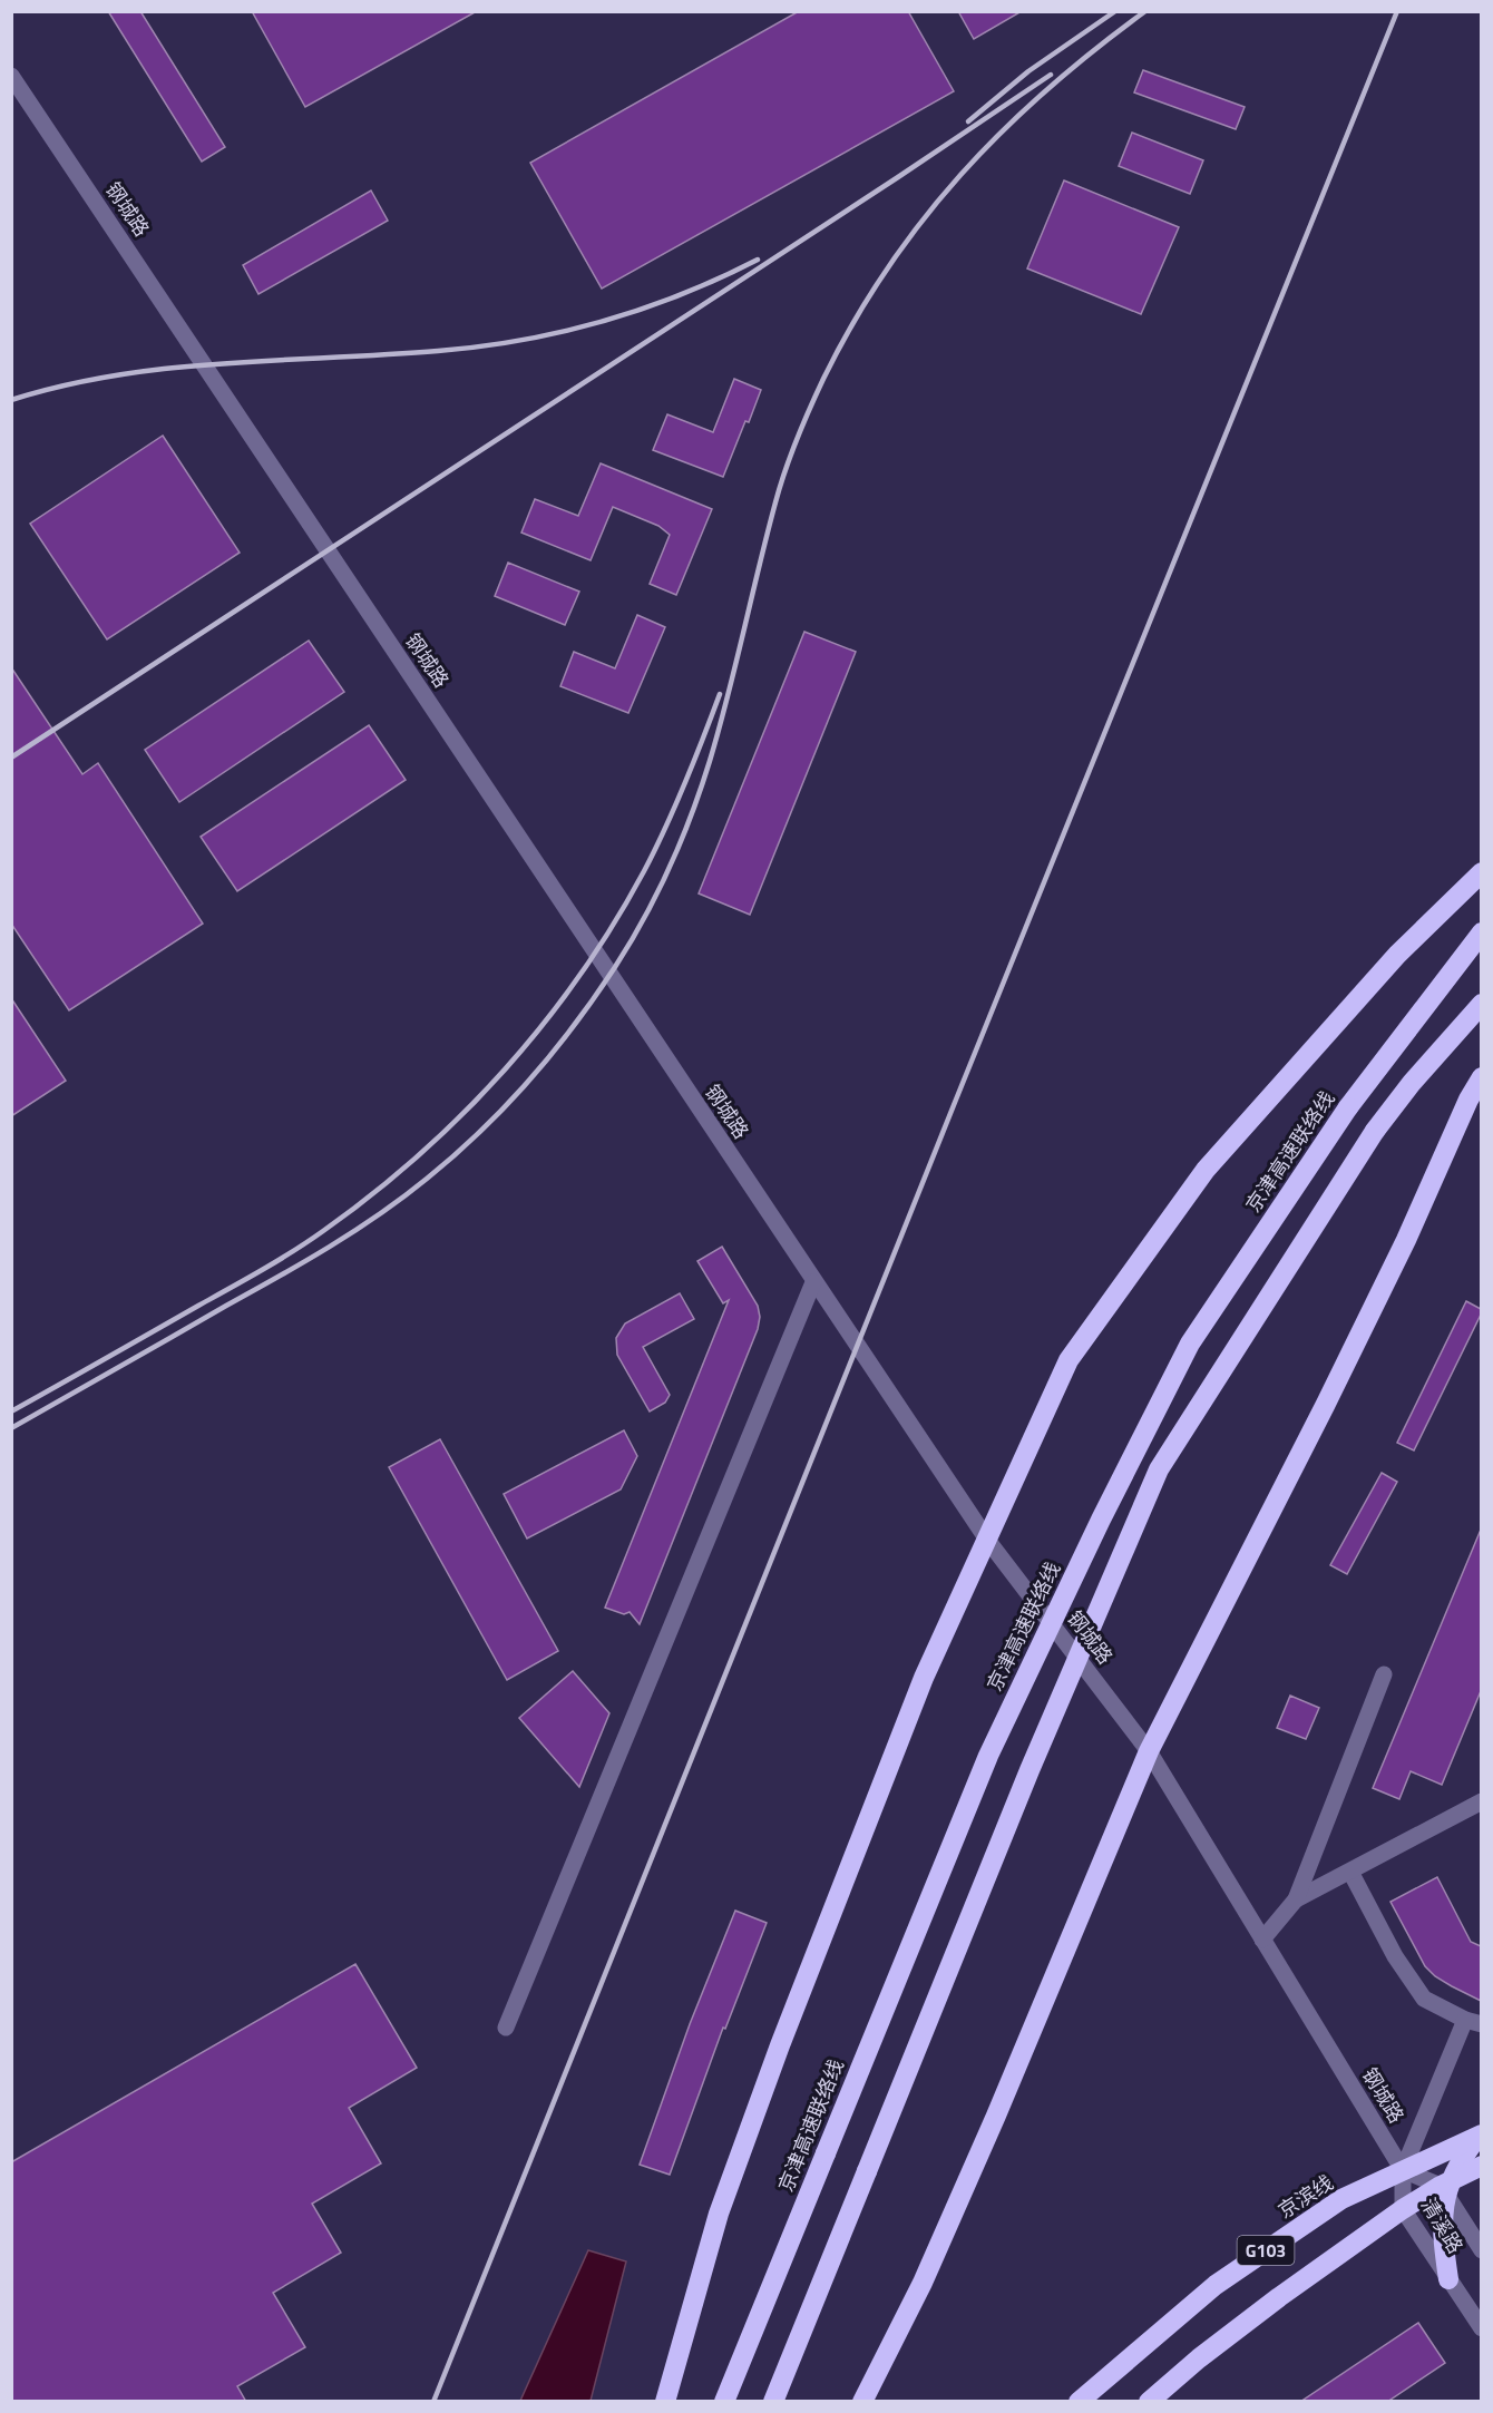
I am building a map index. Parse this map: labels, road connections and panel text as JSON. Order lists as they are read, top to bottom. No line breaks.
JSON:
{"streets":{"highway":["京津高速联络线","京滨线","G103"],"street":["钢城路","清溪路"]},"crossings":[["钢城路","京滨线"],["钢城路","清溪路"],["京滨线","清溪路"],["清溪路","G103"]]}
